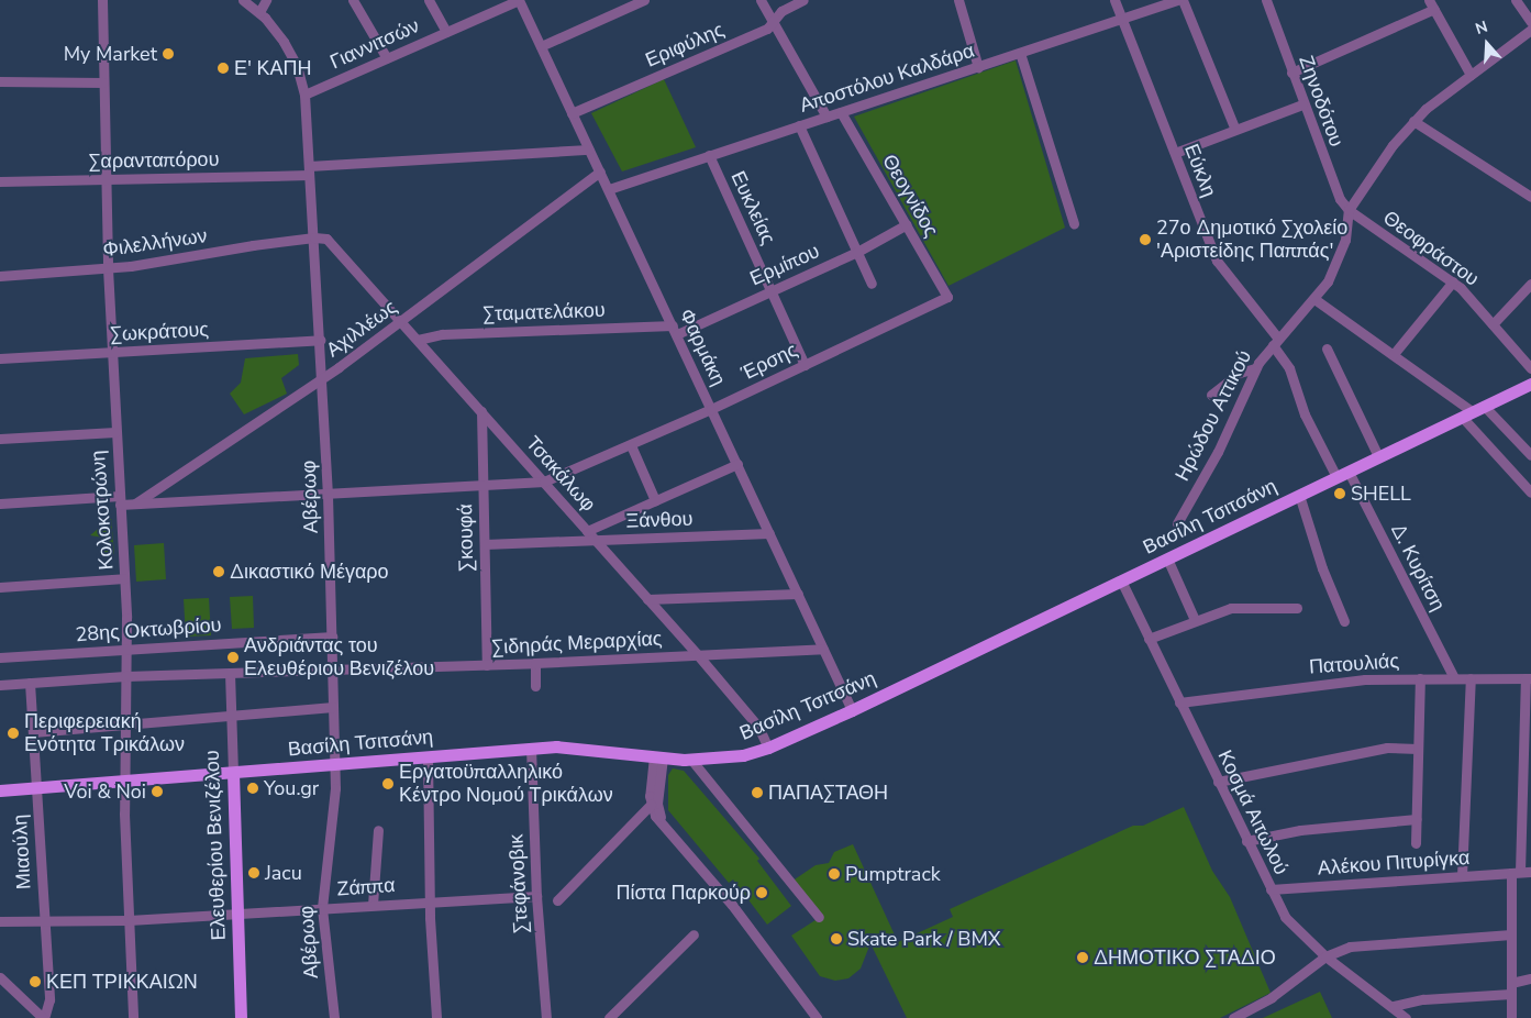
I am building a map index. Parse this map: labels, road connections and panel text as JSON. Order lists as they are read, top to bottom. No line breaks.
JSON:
{"streets":{"main road":["Βασίλη Τσιτσάνη","Ελευθερίου Βενιζέλου"],"street":["Γιαννιτσών","Εριφύλης","Αποστόλου Καλδάρα","Ζηνοδότου","Σαρανταπόρου","Εύκλη","Θεογνίδος","Ευκλείας","Φιλελλήνων","Θεοφράστου","Ερμίπου","Σταματελάκου","Αχιλλέως","Σωκράτους","Φαρμάκη","Έρσης","Ηρώδου Αττικού","Τσακάλωφ","Αβέρωφ","Κολοκοτρώνη","Ξάνθου","Σκουφά","Δ. Κυρίτση","28ης Οκτωβρίου","Σιδηράς Μεραρχίας","Πατουλιάς","Κοσμά Αιτωλού","Μιαούλη","Αλέκου Πιτυρίγκα","Στεφάνοβικ","Ζάππα"]},"crossings":[["Γιαννιτσών","Φαρμάκη"],["Γιαννιτσών","Αβέρωφ"],["Εριφύλης","Φαρμάκη"],["Αποστόλου Καλδάρα","Εύκλη"],["Αποστόλου Καλδάρα","Θεογνίδος"],["Αποστόλου Καλδάρα","Ευκλείας"],["Αποστόλου Καλδάρα","Φαρμάκη"],["Ζηνοδότου","Θεοφράστου"],["Ζηνοδότου","Ηρώδου Αττικού"],["Σαρανταπόρου","Φαρμάκη"],["Σαρανταπόρου","Αβέρωφ"],["Σαρανταπόρου","Κολοκοτρώνη"],["Εύκλη","Ηρώδου Αττικού"],["Εύκλη","Βασίλη Τσιτσάνη"],["Θεογνίδος","Ερμίπου"],["Θεογνίδος","Έρσης"],["Ευκλείας","Ερμίπου"],["Ευκλείας","Έρσης"],["Φιλελλήνων","Τσακάλωφ"],["Φιλελλήνων","Αβέρωφ"],["Φιλελλήνων","Κολοκοτρώνη"],["Θεοφράστου","Ηρώδου Αττικού"],["Ερμίπου","Σταματελάκου"],["Ερμίπου","Φαρμάκη"],["Σταματελάκου","Φαρμάκη"],["Σταματελάκου","Τσακάλωφ"],["Αχιλλέως","Φαρμάκη"],["Αχιλλέως","Έρσης"],["Αχιλλέως","Τσακάλωφ"],["Αχιλλέως","Αβέρωφ"],["Σωκράτους","Αβέρωφ"],["Σωκράτους","Κολοκοτρώνη"],["Φαρμάκη","Έρσης"],["Φαρμάκη","Βασίλη Τσιτσάνη"],["Φαρμάκη","Ξάνθου"],["Φαρμάκη","Σιδηράς Μεραρχίας"],["Έρσης","Τσακάλωφ"],["Έρσης","Αβέρωφ"],["Έρσης","Κολοκοτρώνη"],["Έρσης","Σκουφά"],["Τσακάλωφ","Αβέρωφ"],["Τσακάλωφ","Βασίλη Τσιτσάνη"],["Τσακάλωφ","Ξάνθου"],["Τσακάλωφ","Σκουφά"],["Τσακάλωφ","Σιδηράς Μεραρχίας"],["Αβέρωφ","Βασίλη Τσιτσάνη"],["Αβέρωφ","28ης Οκτωβρίου"],["Αβέρωφ","Σιδηράς Μεραρχίας"],["Αβέρωφ","Ζάππα"],["Κολοκοτρώνη","Βασίλη Τσιτσάνη"],["Κολοκοτρώνη","28ης Οκτωβρίου"],["Κολοκοτρώνη","Σιδηράς Μεραρχίας"],["Κολοκοτρώνη","Ζάππα"],["Βασίλη Τσιτσάνη","Δ. Κυρίτση"],["Βασίλη Τσιτσάνη","Κοσμά Αιτωλού"],["Βασίλη Τσιτσάνη","Ελευθερίου Βενιζέλου"],["Βασίλη Τσιτσάνη","Μιαούλη"],["Βασίλη Τσιτσάνη","Στεφάνοβικ"],["Ξάνθου","Σκουφά"],["Σκουφά","Σιδηράς Μεραρχίας"],["Δ. Κυρίτση","Πατουλιάς"],["Σιδηράς Μεραρχίας","Ελευθερίου Βενιζέλου"],["Σιδηράς Μεραρχίας","Μιαούλη"],["Πατουλιάς","Κοσμά Αιτωλού"],["Κοσμά Αιτωλού","Αλέκου Πιτυρίγκα"],["Ελευθερίου Βενιζέλου","Ζάππα"],["Μιαούλη","Ζάππα"],["Στεφάνοβικ","Ζάππα"]],"places":["My Market","Ε' ΚΑΠΗ","27ο Δημοτικό Σχολείο 'Αριστείδης Παππάς'","SHELL","Δικαστικό Μέγαρο","Ανδριάντας του Ελευθέριου Βενιζέλου","Περιφερειακή Ενότητα Τρικάλων","Εργατοϋπαλληλικό Κέντρο Νομού Τρικάλων","You.gr","Voi & Noi","ΠΑΠΑΣΤΑΘΗ","Jacu","Pumptrack","Πίστα Παρκούρ","Skate Park / BMX","ΔΗΜΟΤΙΚΟ ΣΤΑΔΙΟ","ΚΕΠ ΤΡΙΚΚΑΙΩΝ"],"north":"top"}
